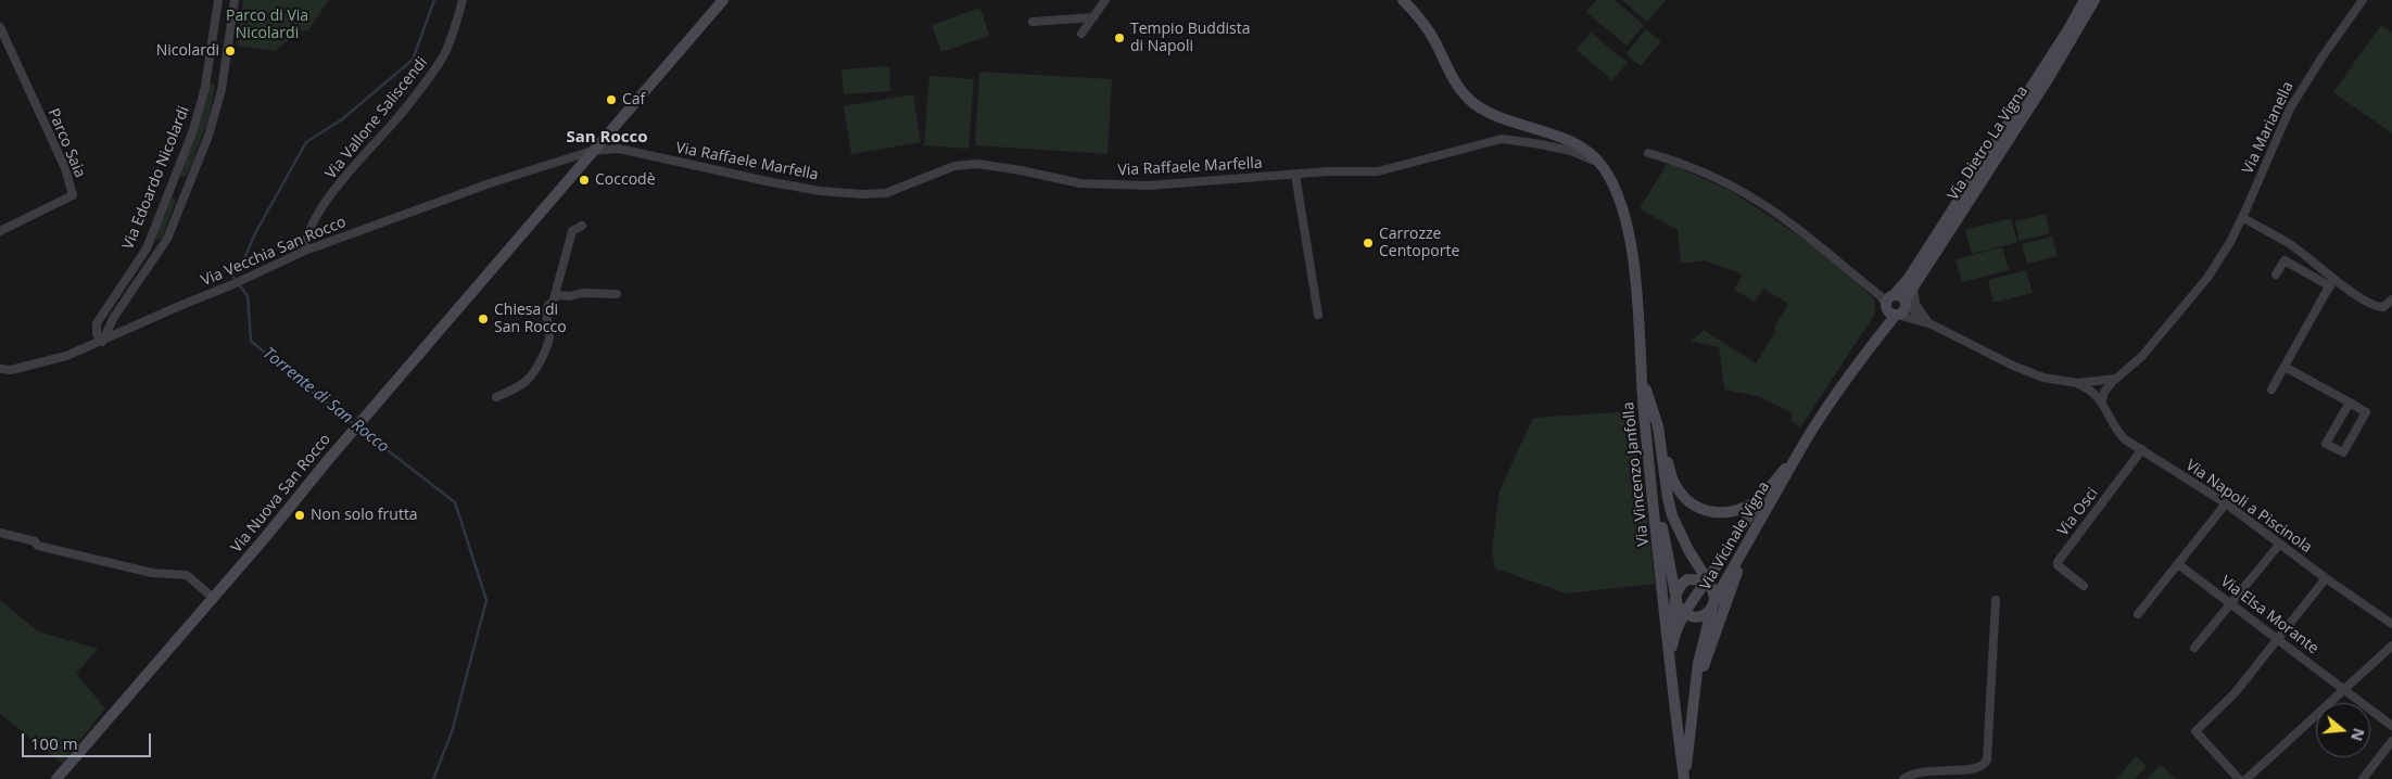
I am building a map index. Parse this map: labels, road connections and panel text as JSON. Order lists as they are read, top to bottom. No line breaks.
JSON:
{"streets":{"main road":["Via Dietro La Vigna","Via Vincenzo Janfolla","Via Nuova San Rocco","Via Vicinale Vigna"],"street":["Via Vallone Saliscendi","Via Marianella","Parco Saia","Via Raffaele Marfella","Via Edoardo Nicolardi","Via Vecchia San Rocco","Via Napoli a Piscinola","Via Osci","Via Elsa Morante"]},"crossings":[["Via Vallone Saliscendi","Via Vecchia San Rocco"],["Via Dietro La Vigna","Via Vicinale Vigna"],["Via Raffaele Marfella","Via Vecchia San Rocco"],["Via Raffaele Marfella","Via Nuova San Rocco"],["Via Edoardo Nicolardi","Via Vecchia San Rocco"],["Via Vecchia San Rocco","Via Nuova San Rocco"],["Via Vincenzo Janfolla","Via Vicinale Vigna"],["Via Napoli a Piscinola","Via Osci"]],"districts":["San Rocco"],"water":["Torrente di San Rocco"],"parks":["Parco di Via Nicolardi"],"places":["Tempio Buddista di Napoli","Nicolardi","Caf","Coccodè","Carrozze Centoporte","Chiesa di San Rocco","Non solo frutta"],"scale_bar":"100 m","north":"right"}
